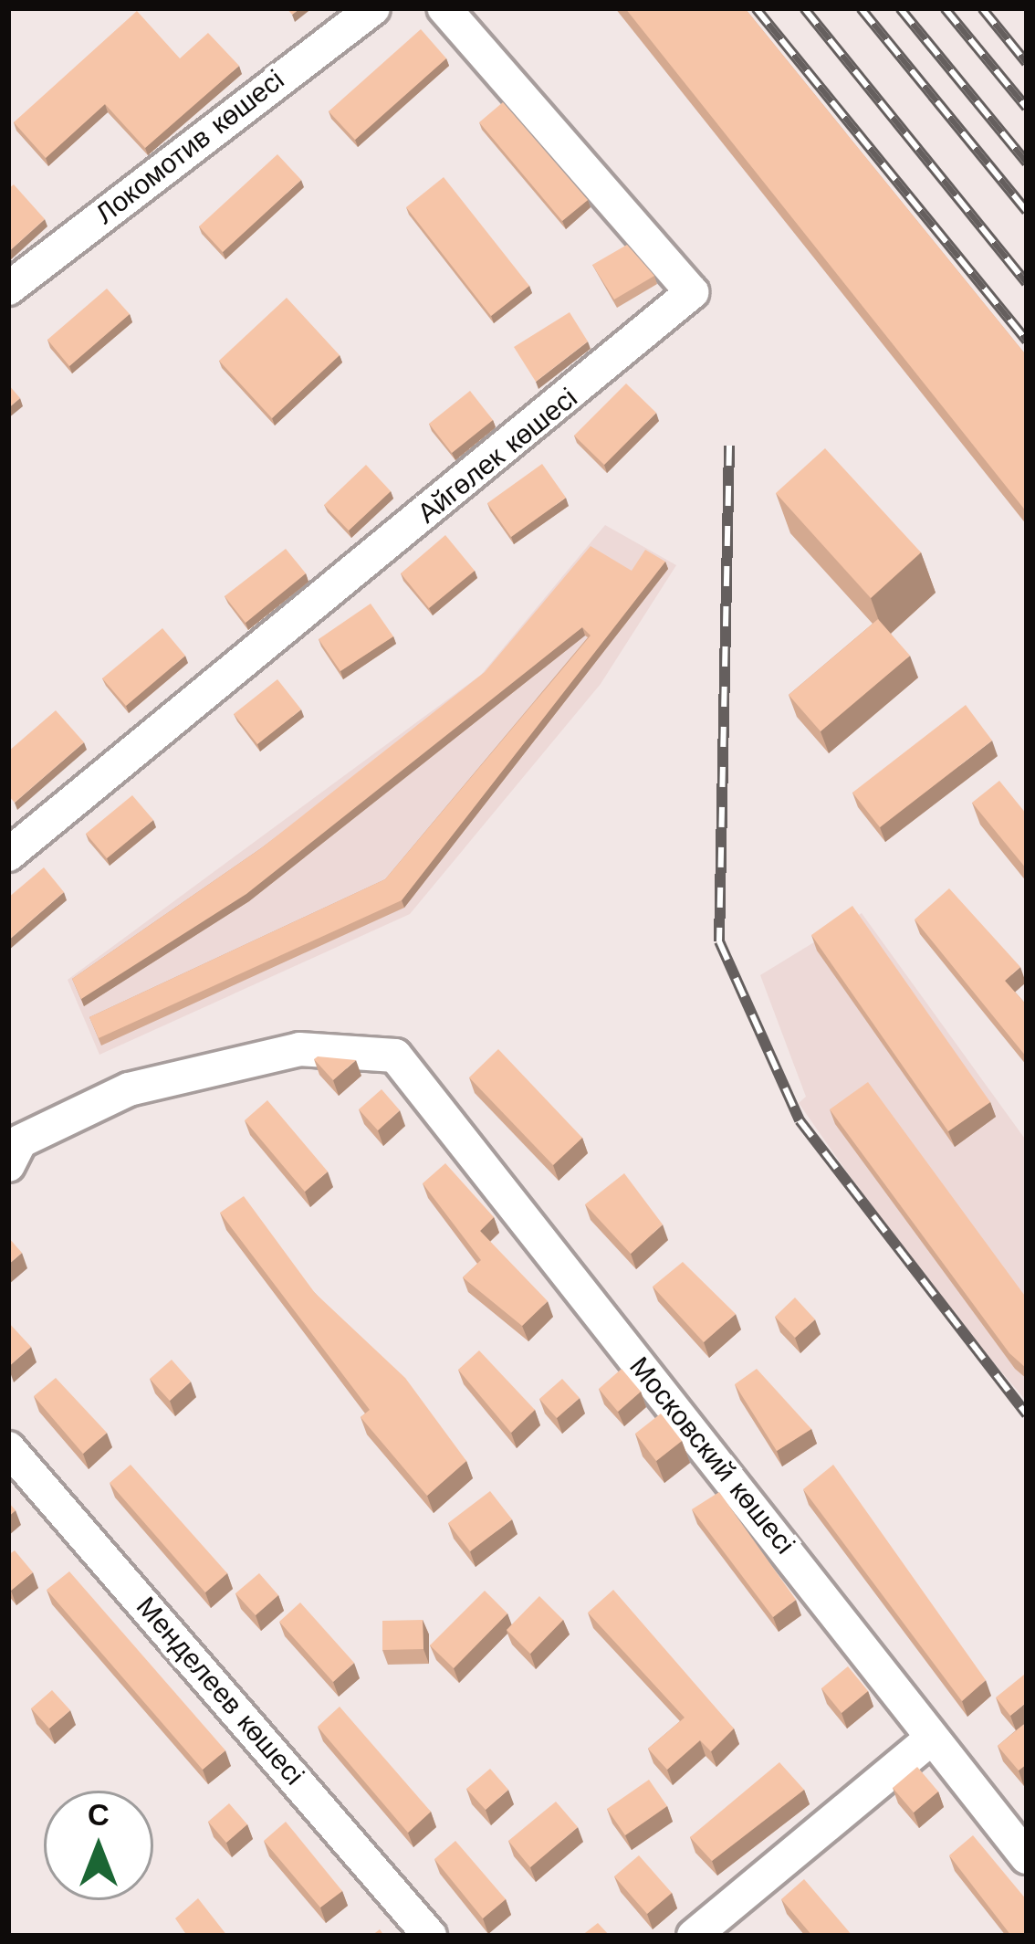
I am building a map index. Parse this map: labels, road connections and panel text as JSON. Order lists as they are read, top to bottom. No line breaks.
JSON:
{"streets":{"street":["Локомотив көшесі","Айгөлек көшесі","Московский көшесі","Менделеев көшесі"]},"north":"top"}
